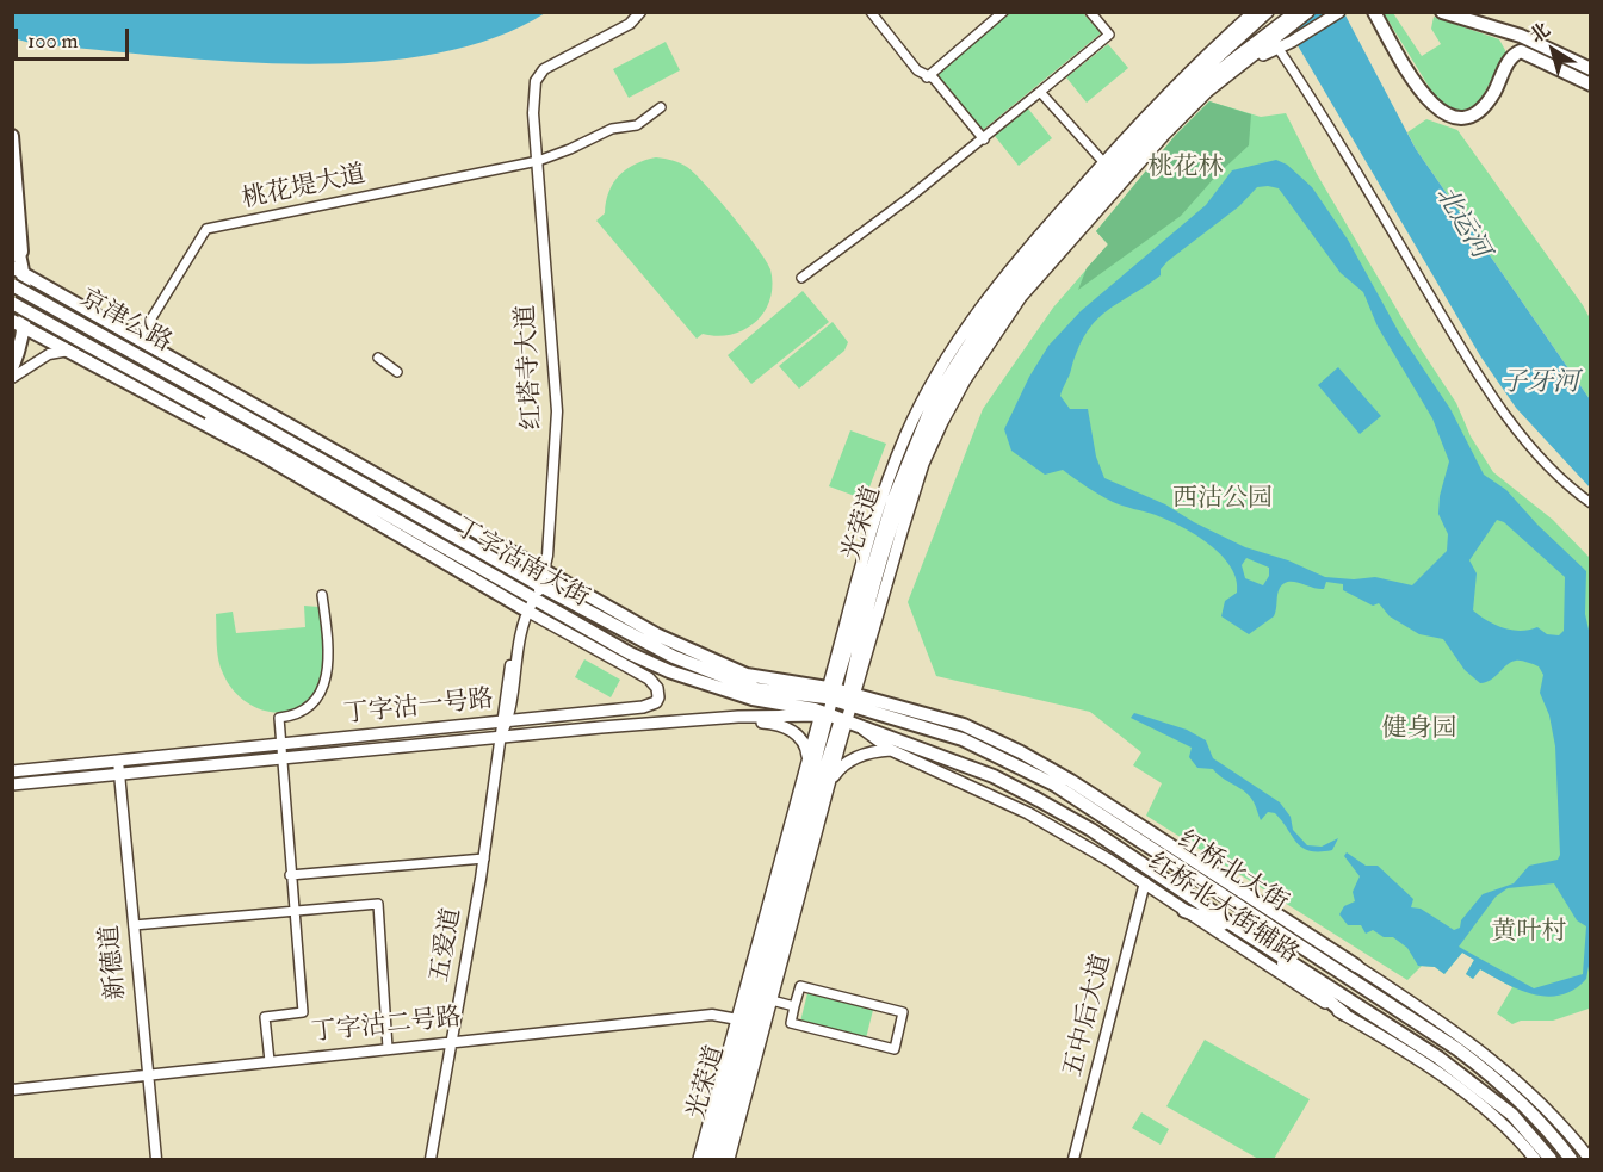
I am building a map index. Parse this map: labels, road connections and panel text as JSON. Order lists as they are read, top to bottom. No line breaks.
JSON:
{"streets":{"main road":["京津公路","光荣道","丁字沽南大街","丁字沽一号路","红桥北大街","红桥北大街辅路"],"street":["桃花堤大道","红塔寺大道","五爱道","新德道","五中后大道","丁字沽二号路"]},"crossings":[["桃花堤大道","红塔寺大道"],["京津公路","丁字沽南大街"],["红塔寺大道","丁字沽南大街"],["红塔寺大道","丁字沽一号路"],["红塔寺大道","五爱道"],["光荣道","丁字沽南大街"],["光荣道","丁字沽一号路"],["光荣道","红桥北大街"],["光荣道","丁字沽二号路"],["丁字沽南大街","丁字沽一号路"],["丁字沽南大街","红桥北大街"],["丁字沽南大街","五爱道"],["丁字沽一号路","红桥北大街"],["丁字沽一号路","五爱道"],["丁字沽一号路","新德道"],["红桥北大街","红桥北大街辅路"],["红桥北大街辅路","五中后大道"],["五爱道","丁字沽二号路"],["新德道","丁字沽二号路"]],"water":["北运河","子牙河"],"parks":["桃花林","西沽公园","健身园","黄叶村"],"scale_bar":"100 m","north":"top left"}
